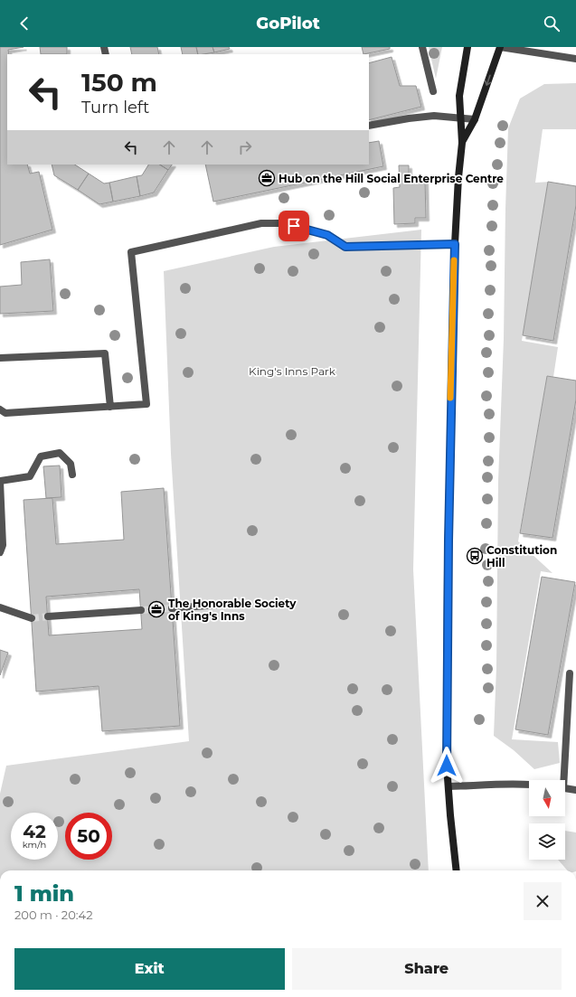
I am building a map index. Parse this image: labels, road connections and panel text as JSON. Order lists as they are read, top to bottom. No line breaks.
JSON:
{"parks":["King's Inns Park"],"places":{"office":["Hub on the Hill Social Enterprise Centre","The Honorable Society of King's Inns"],"bus stop":["Constitution Hill"]},"north":"bottom","page":{"header":"GoPilot","turn":["150 m","Turn left"],"speed":"42 km/h","limit":"50","heading":["1 min","200 m · 20:42"],"buttons":["Exit","Share"]}}
